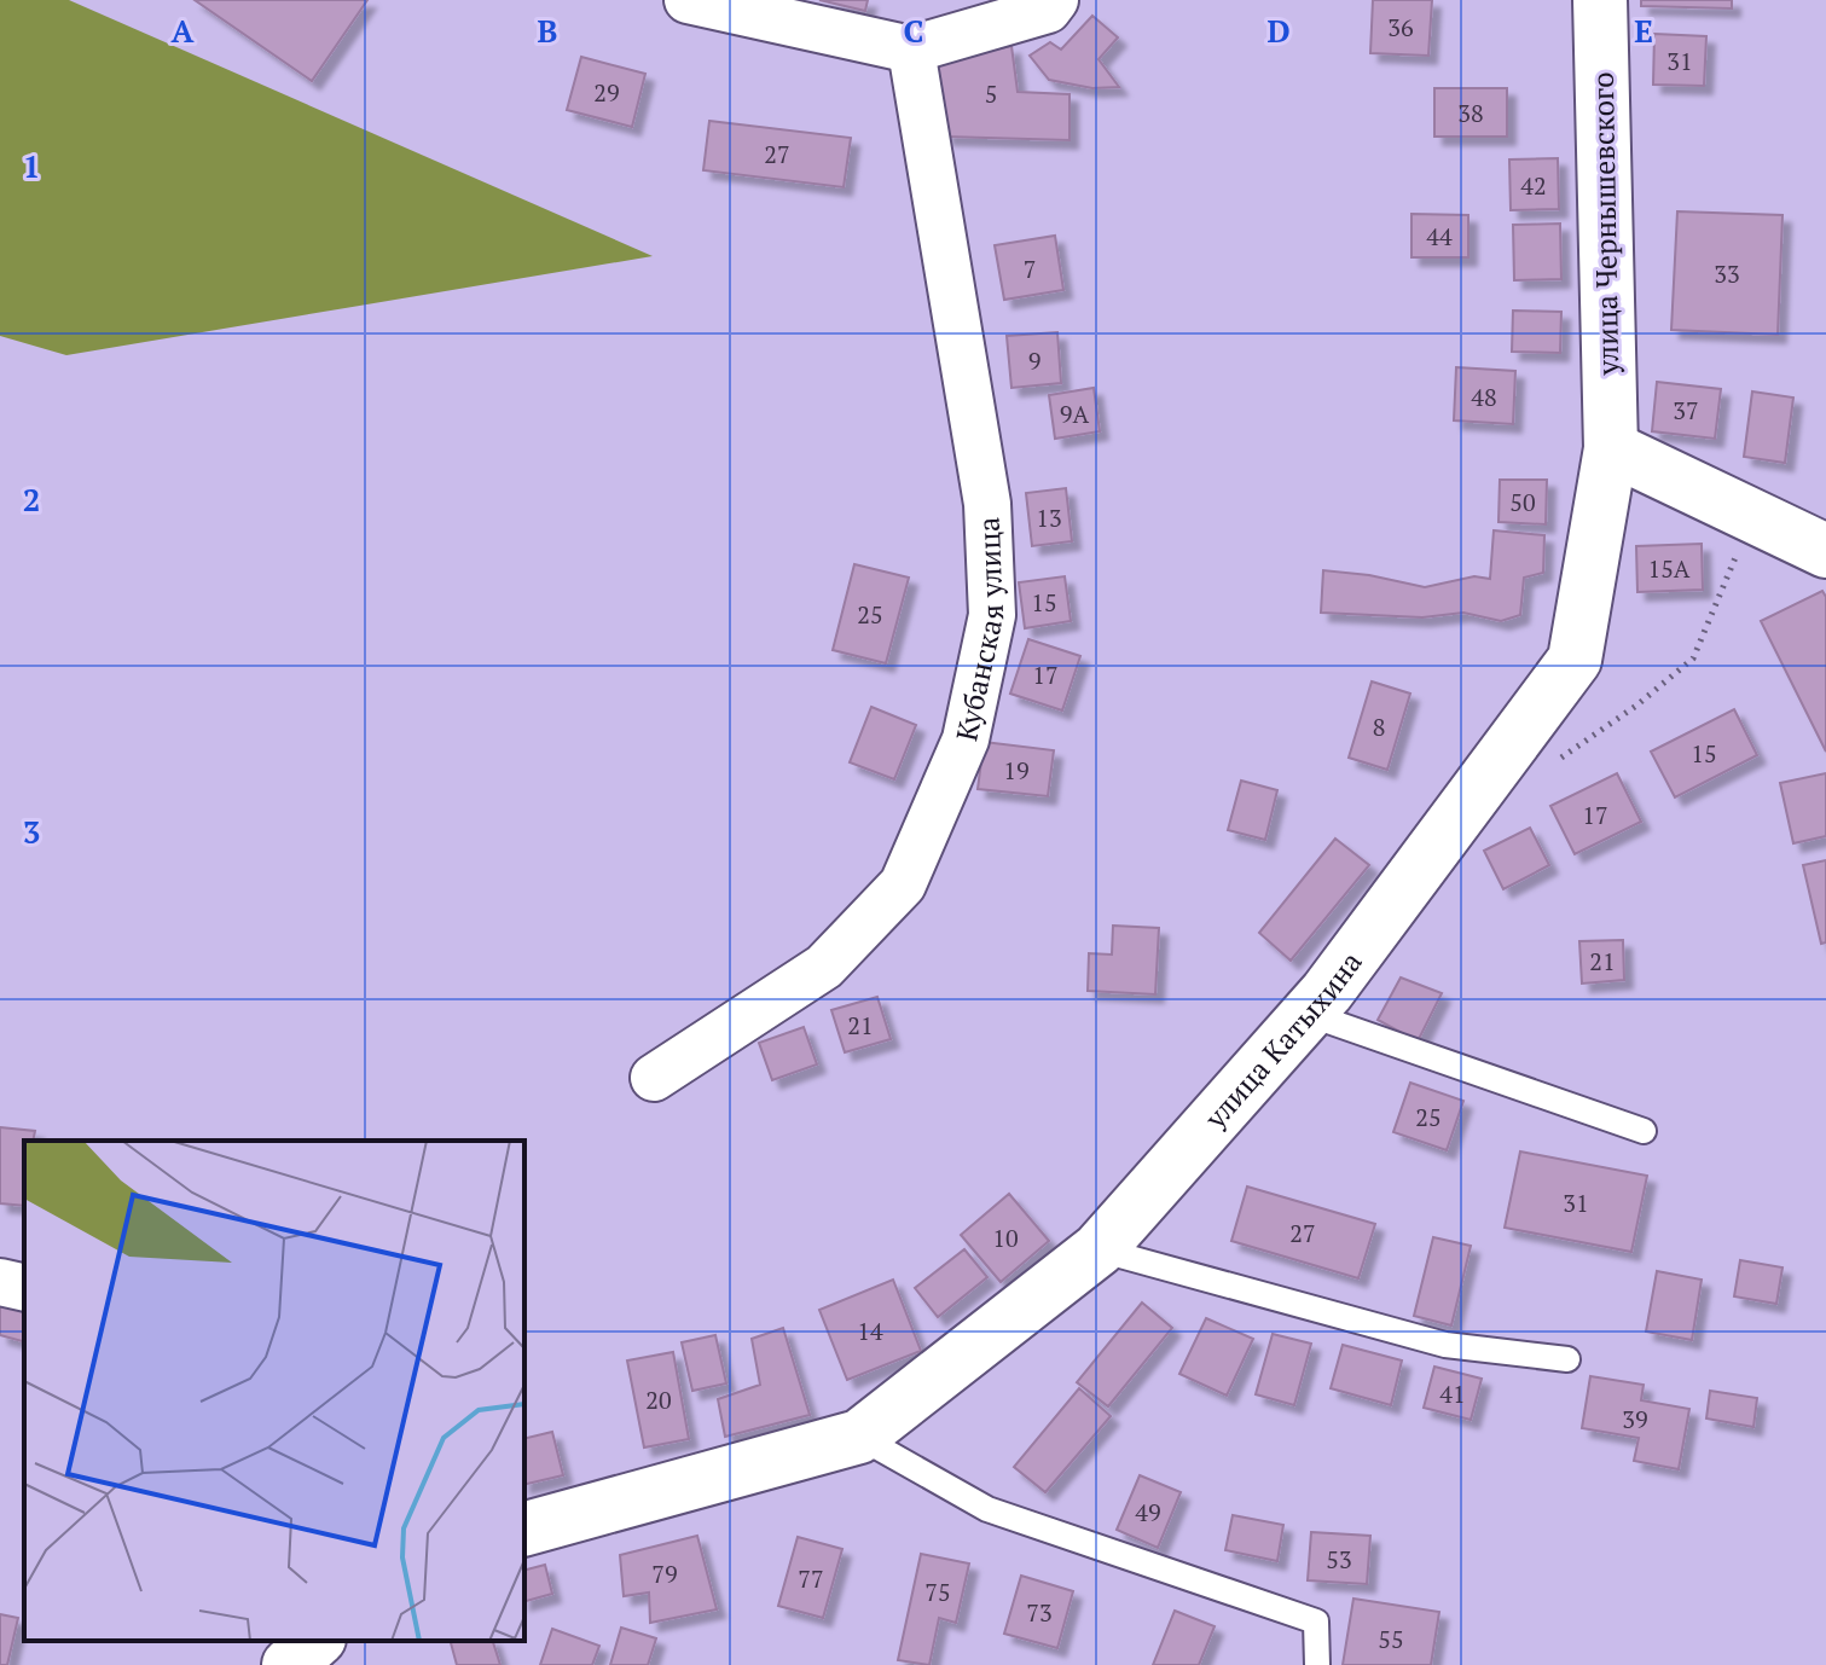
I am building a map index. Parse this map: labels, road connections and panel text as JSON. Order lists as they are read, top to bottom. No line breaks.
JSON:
{"streets":{"street":["улица Чернышевского","Кубанская улица","улица Катыхина"]},"crossings":[["улица Чернышевского","улица Катыхина"]],"house_numbers":["36","31","29","5","38","27","42","44","7","33","9","48","37","9А","50","13","15А","15","25","17","8","15","19","17","21","21","25","31","27","10","14","41","20","39","49","53","79","77","75","73","55"],"grid":{"columns":["A","B","C","D","E"],"rows":["1","2","3"]}}
